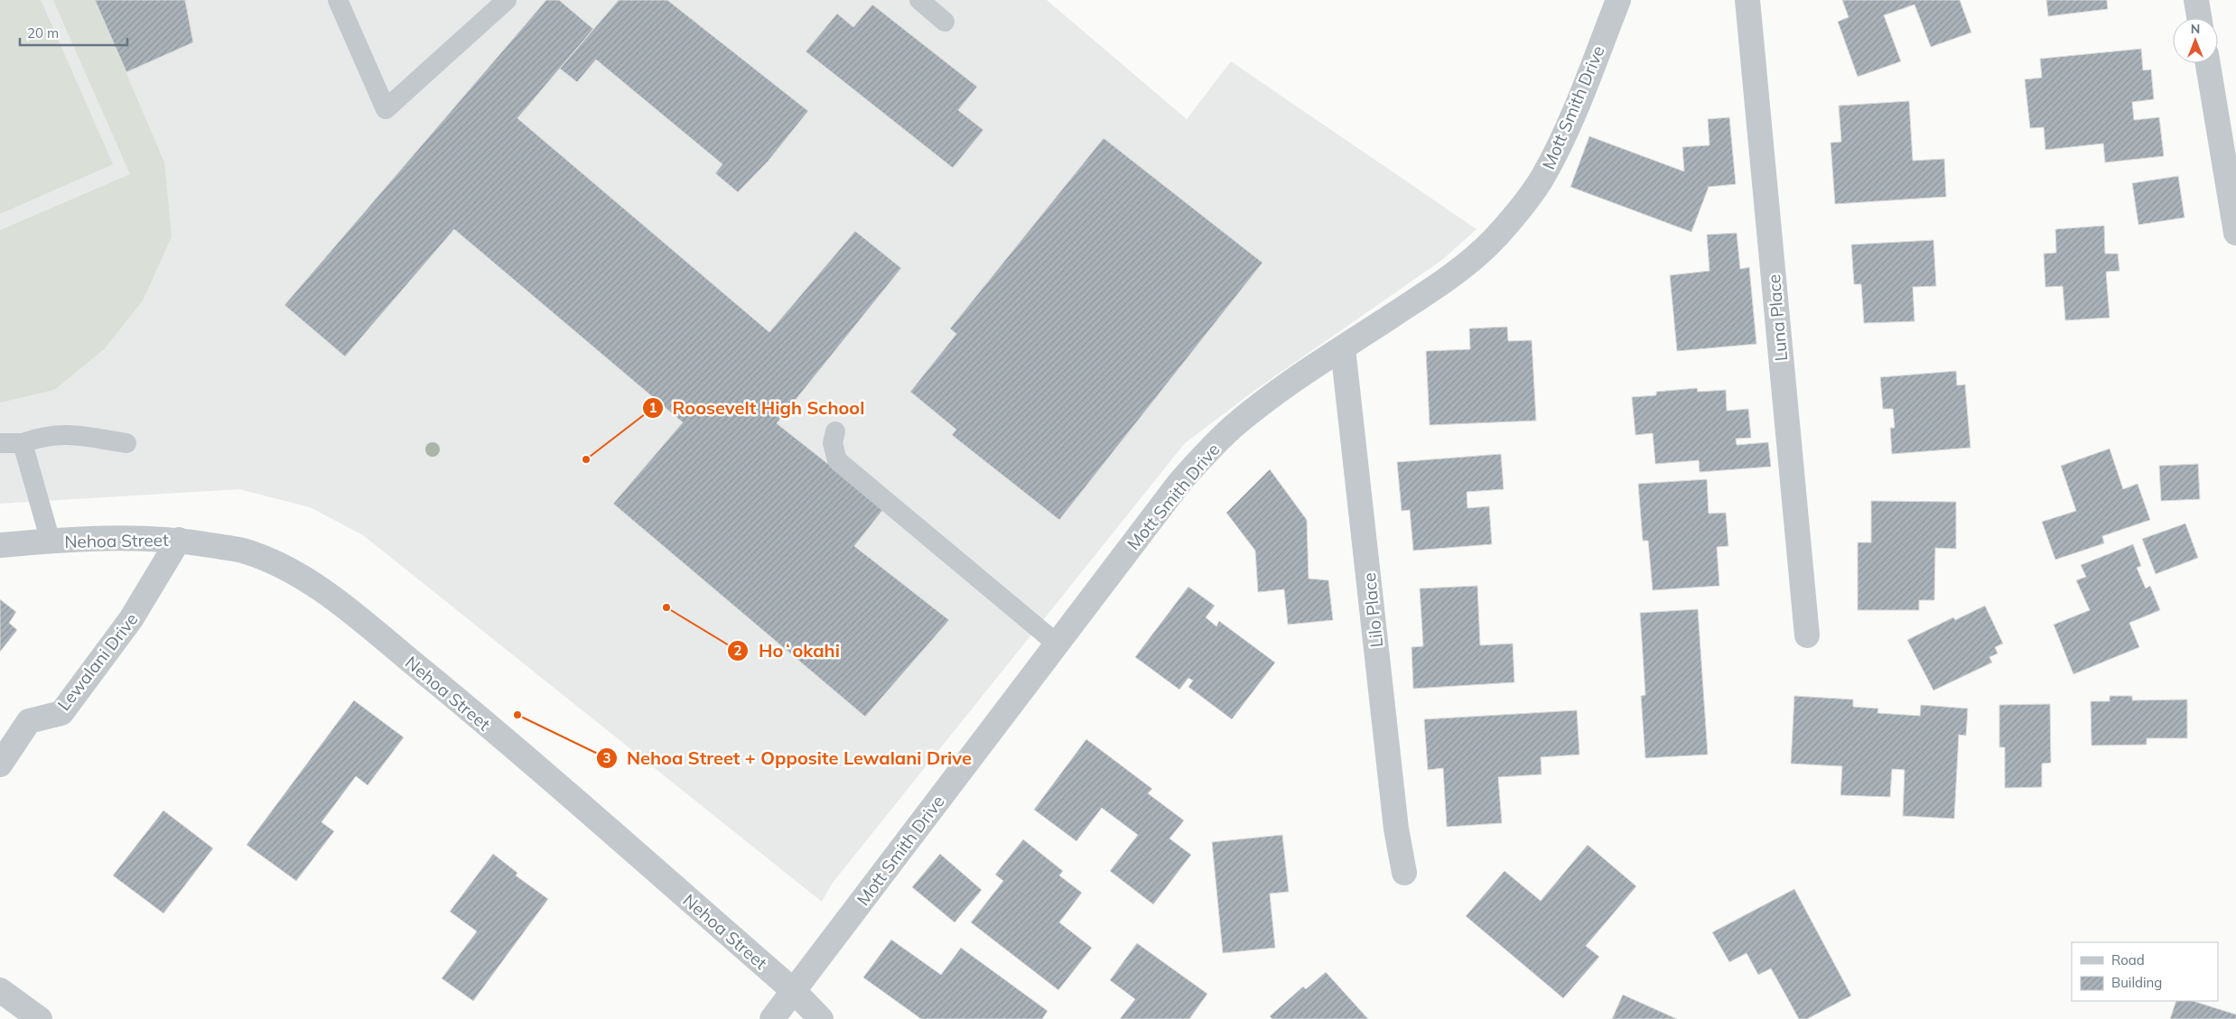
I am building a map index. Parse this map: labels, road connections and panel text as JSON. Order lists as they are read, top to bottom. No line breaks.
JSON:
{"streets":{"street":["Mott Smith Drive","Luna Place","Nehoa Street","Lilo Place","Lewalani Drive"]},"crossings":[["Mott Smith Drive","Nehoa Street"],["Mott Smith Drive","Lilo Place"],["Nehoa Street","Lewalani Drive"]],"places":["Roosevelt High School","Hoʻokahi","Nehoa Street + Opposite Lewalani Drive"],"legend":["Road","Building"],"scale_bar":"20 m","north":"top"}
